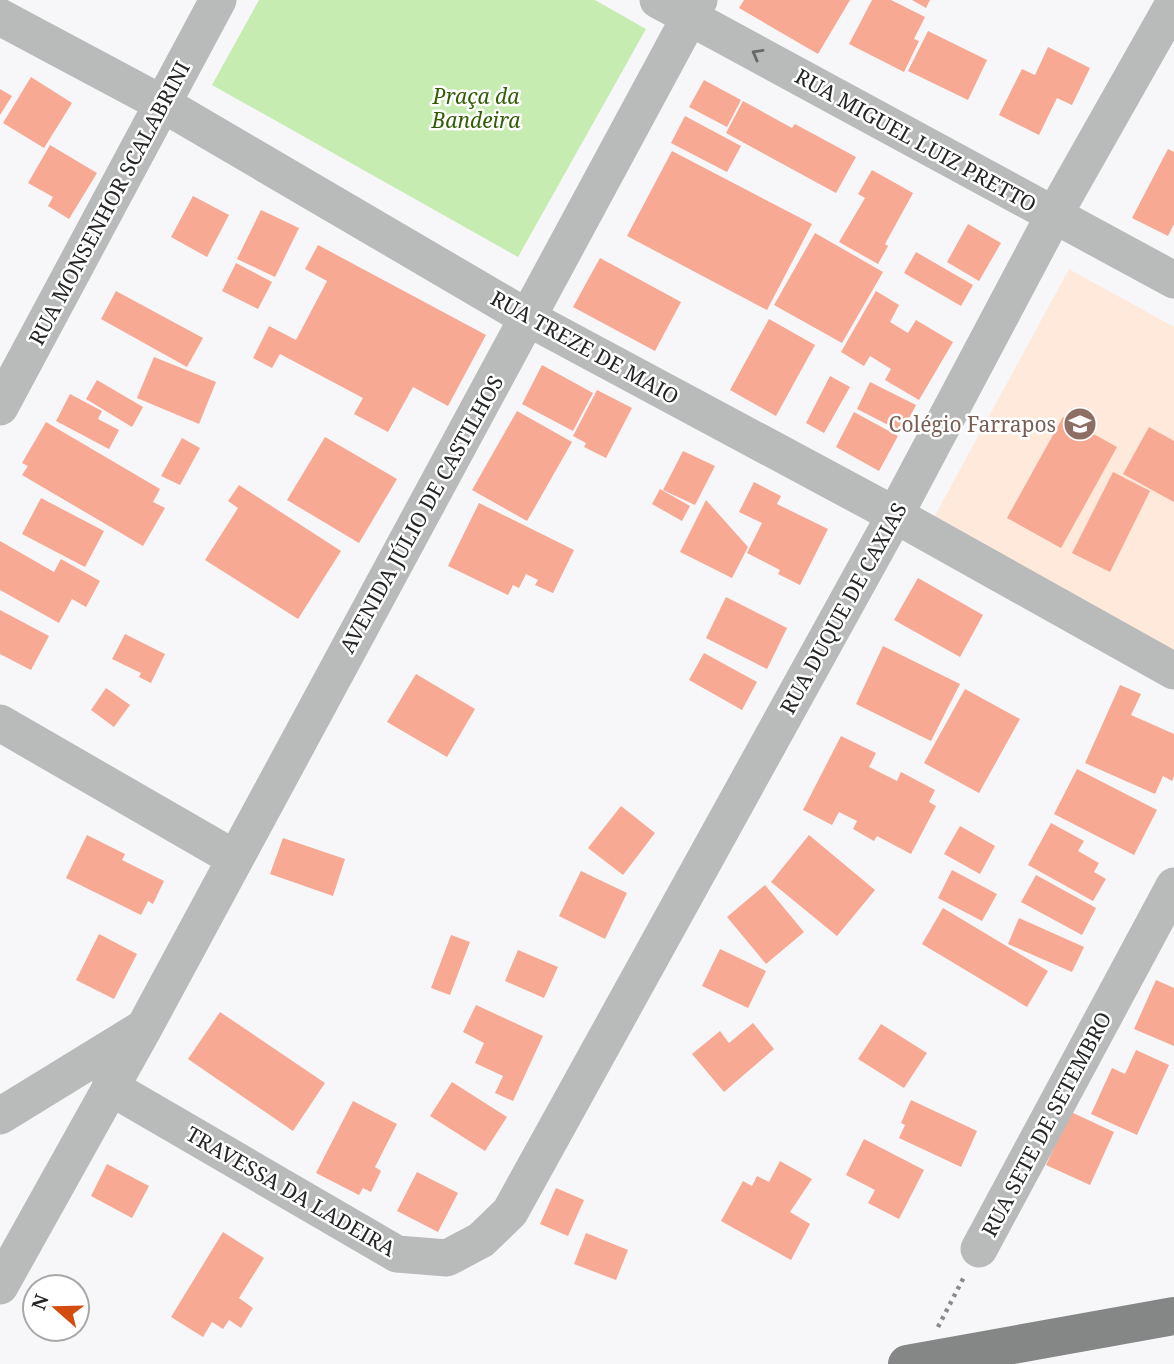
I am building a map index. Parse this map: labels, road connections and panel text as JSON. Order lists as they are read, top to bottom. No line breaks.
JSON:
{"streets":{"street":["RUA MIGUEL LUIZ PRETTO","RUA MONSENHOR SCALABRINI","RUA TREZE DE MAIO","AVENIDA JÚLIO DE CASTILHOS","RUA DUQUE DE CAXIAS","RUA SETE DE SETEMBRO","TRAVESSA DA LADEIRA"]},"crossings":[["RUA MIGUEL LUIZ PRETTO","AVENIDA JÚLIO DE CASTILHOS"],["RUA MIGUEL LUIZ PRETTO","RUA DUQUE DE CAXIAS"],["RUA MONSENHOR SCALABRINI","RUA TREZE DE MAIO"],["RUA TREZE DE MAIO","AVENIDA JÚLIO DE CASTILHOS"],["RUA TREZE DE MAIO","RUA DUQUE DE CAXIAS"],["AVENIDA JÚLIO DE CASTILHOS","TRAVESSA DA LADEIRA"],["RUA DUQUE DE CAXIAS","TRAVESSA DA LADEIRA"]],"one_way":["RUA MIGUEL LUIZ PRETTO"],"parks":["Praça da Bandeira"],"places":{"school or university":["Colégio Farrapos"]},"north":"left"}
